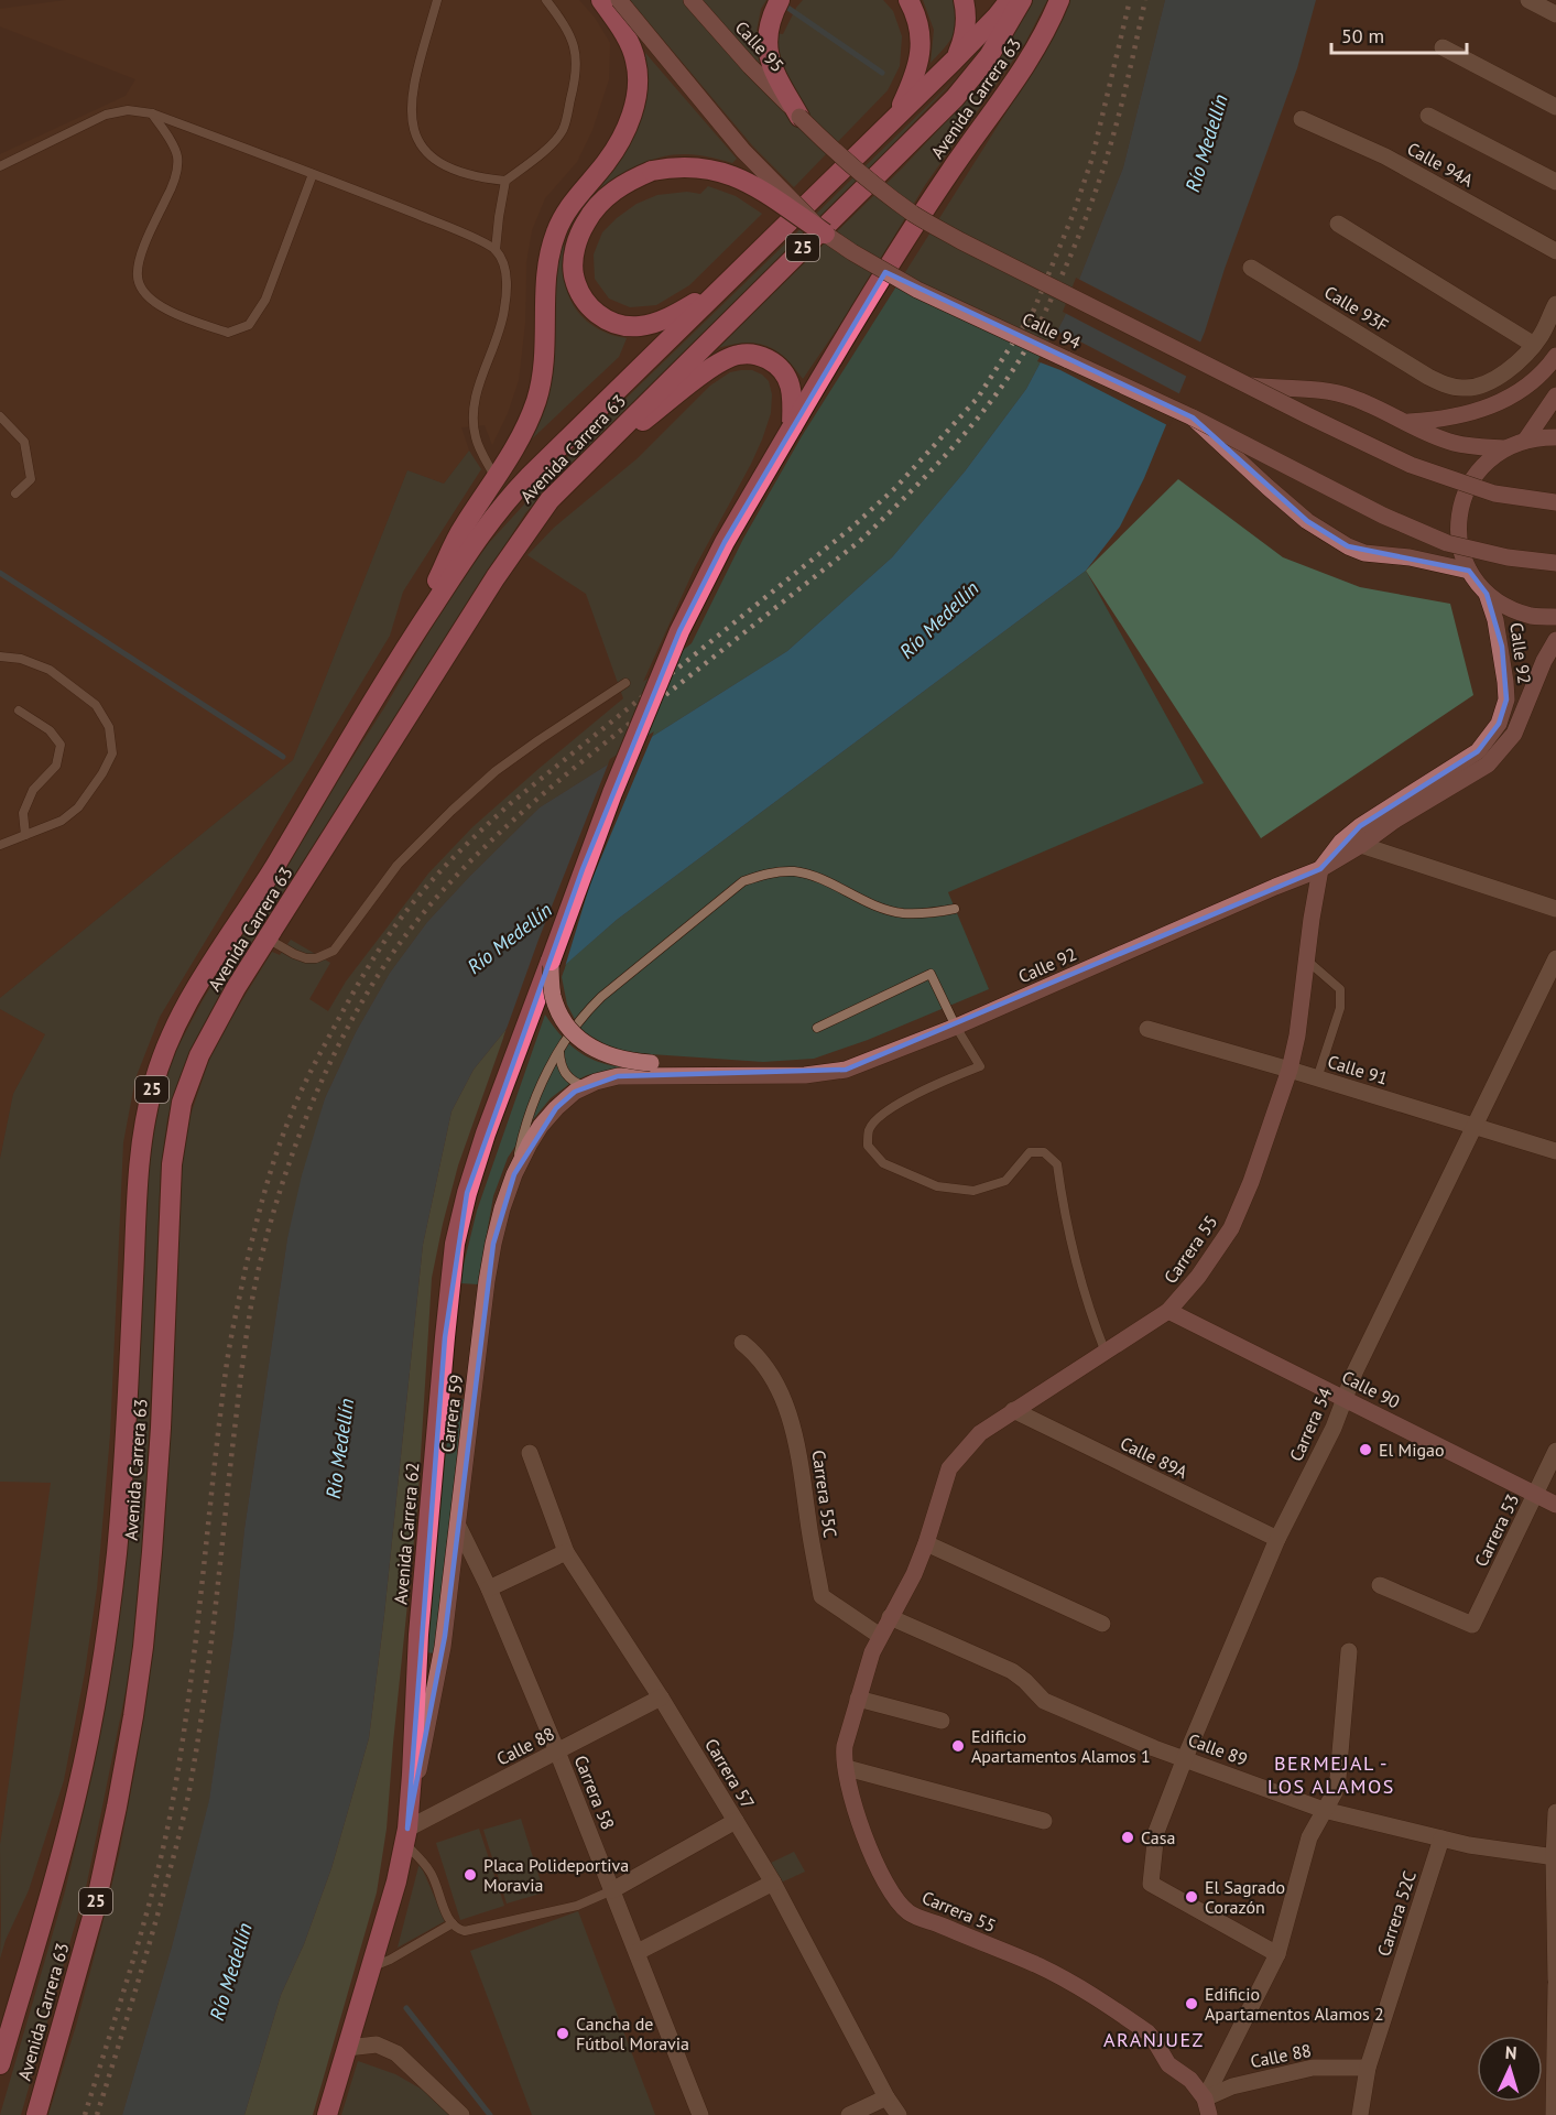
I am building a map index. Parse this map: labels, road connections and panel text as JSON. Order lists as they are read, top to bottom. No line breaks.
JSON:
{"streets":{"highway":["Avenida Carrera 63","25","Avenida Carrera 62"],"main road":["Calle 95","Calle 94","Calle 92","Carrera 55","Calle 90","Carrera 59"],"street":["Calle 94A","Calle 93F","Calle 91","Carrera 54","Calle 89A","Carrera 55C","Carrera 53","Calle 88","Calle 89","Carrera 57","Carrera 58","Carrera 52C"]},"crossings":[["Avenida Carrera 63","Calle 92"],["Avenida Carrera 63","Avenida Carrera 62"],["Calle 92","Carrera 55"],["Calle 92","Carrera 59"],["Calle 92","Avenida Carrera 62"],["Calle 91","Carrera 55"],["Calle 91","Carrera 54"],["Carrera 55","Calle 90"],["Carrera 55","Calle 89A"],["Carrera 55","Carrera 55C"],["Carrera 55","Calle 88"],["Carrera 55","Calle 89"],["Calle 90","Carrera 54"],["Calle 90","Carrera 53"],["Carrera 59","Avenida Carrera 62"],["Carrera 59","Calle 88"],["Carrera 59","Carrera 58"],["Carrera 54","Calle 89A"],["Carrera 54","Calle 89"],["Avenida Carrera 62","Calle 88"],["Calle 88","Carrera 57"],["Calle 88","Carrera 58"],["Calle 88","Carrera 52C"],["Calle 89","Carrera 52C"]],"districts":["BERMEJAL - LOS ALAMOS","ARANJUEZ"],"water":["Río Medellín"],"places":["El Migao","Edificio Apartamentos Alamos 1","Casa","Placa Polideportiva Moravia","El Sagrado Corazón","Edificio Apartamentos Alamos 2","Cancha de Fútbol Moravia"],"scale_bar":"50 m","north":"top"}
